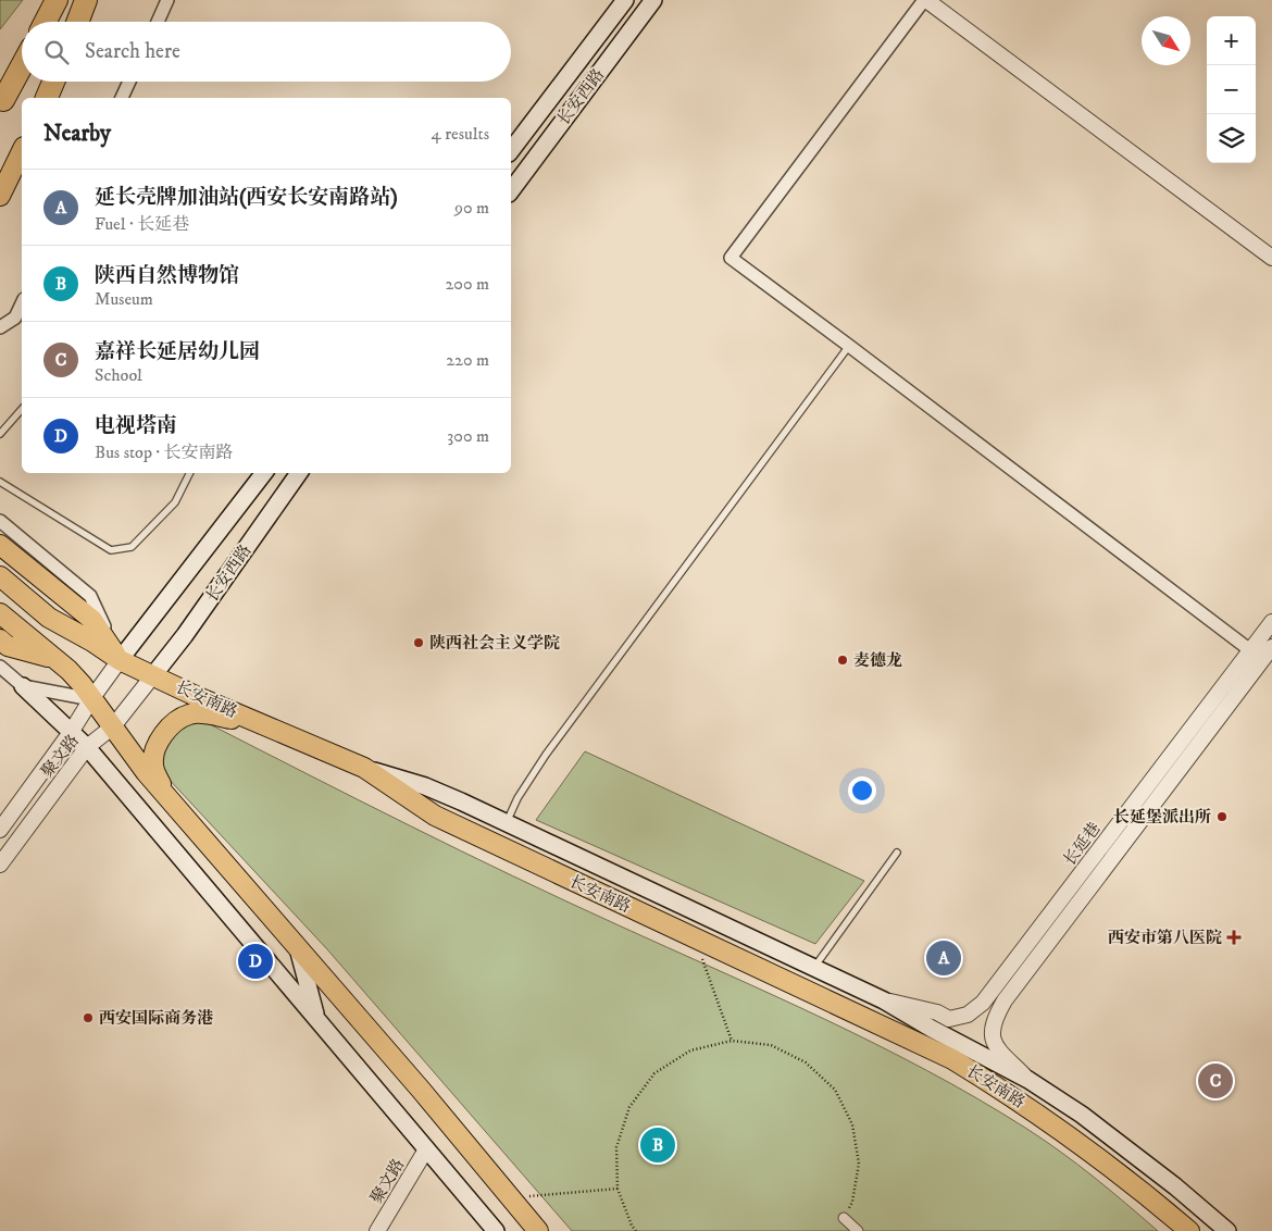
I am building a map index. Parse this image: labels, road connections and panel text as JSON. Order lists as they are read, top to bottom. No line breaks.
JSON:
{"streets":{"main road":["长安西路","长安南路"],"street":["聚文路","长延巷"]},"crossings":[["长安西路","长安南路"],["长安西路","聚文路"],["长安南路","聚文路"]],"places":{"other":["陕西社会主义学院","麦德龙","长延堡派出所","西安国际商务港"],"health":["西安市第八医院"]},"north":"bottom right","page":{"map_buttons":["+","−"],"search":"Search here","heading":["Nearby","4 results"],"list":[{"mark":"A","name":"延长壳牌加油站(西安长安南路站)","note":"Fuel · 长延巷","value":"90 m"},{"mark":"B","name":"陕西自然博物馆","note":"Museum","value":"200 m"},{"mark":"C","name":"嘉祥长延居幼儿园","note":"School","value":"220 m"},{"mark":"D","name":"电视塔南","note":"Bus stop · 长安南路","value":"300 m"}],"pins":["A","D","C","B"]}}
